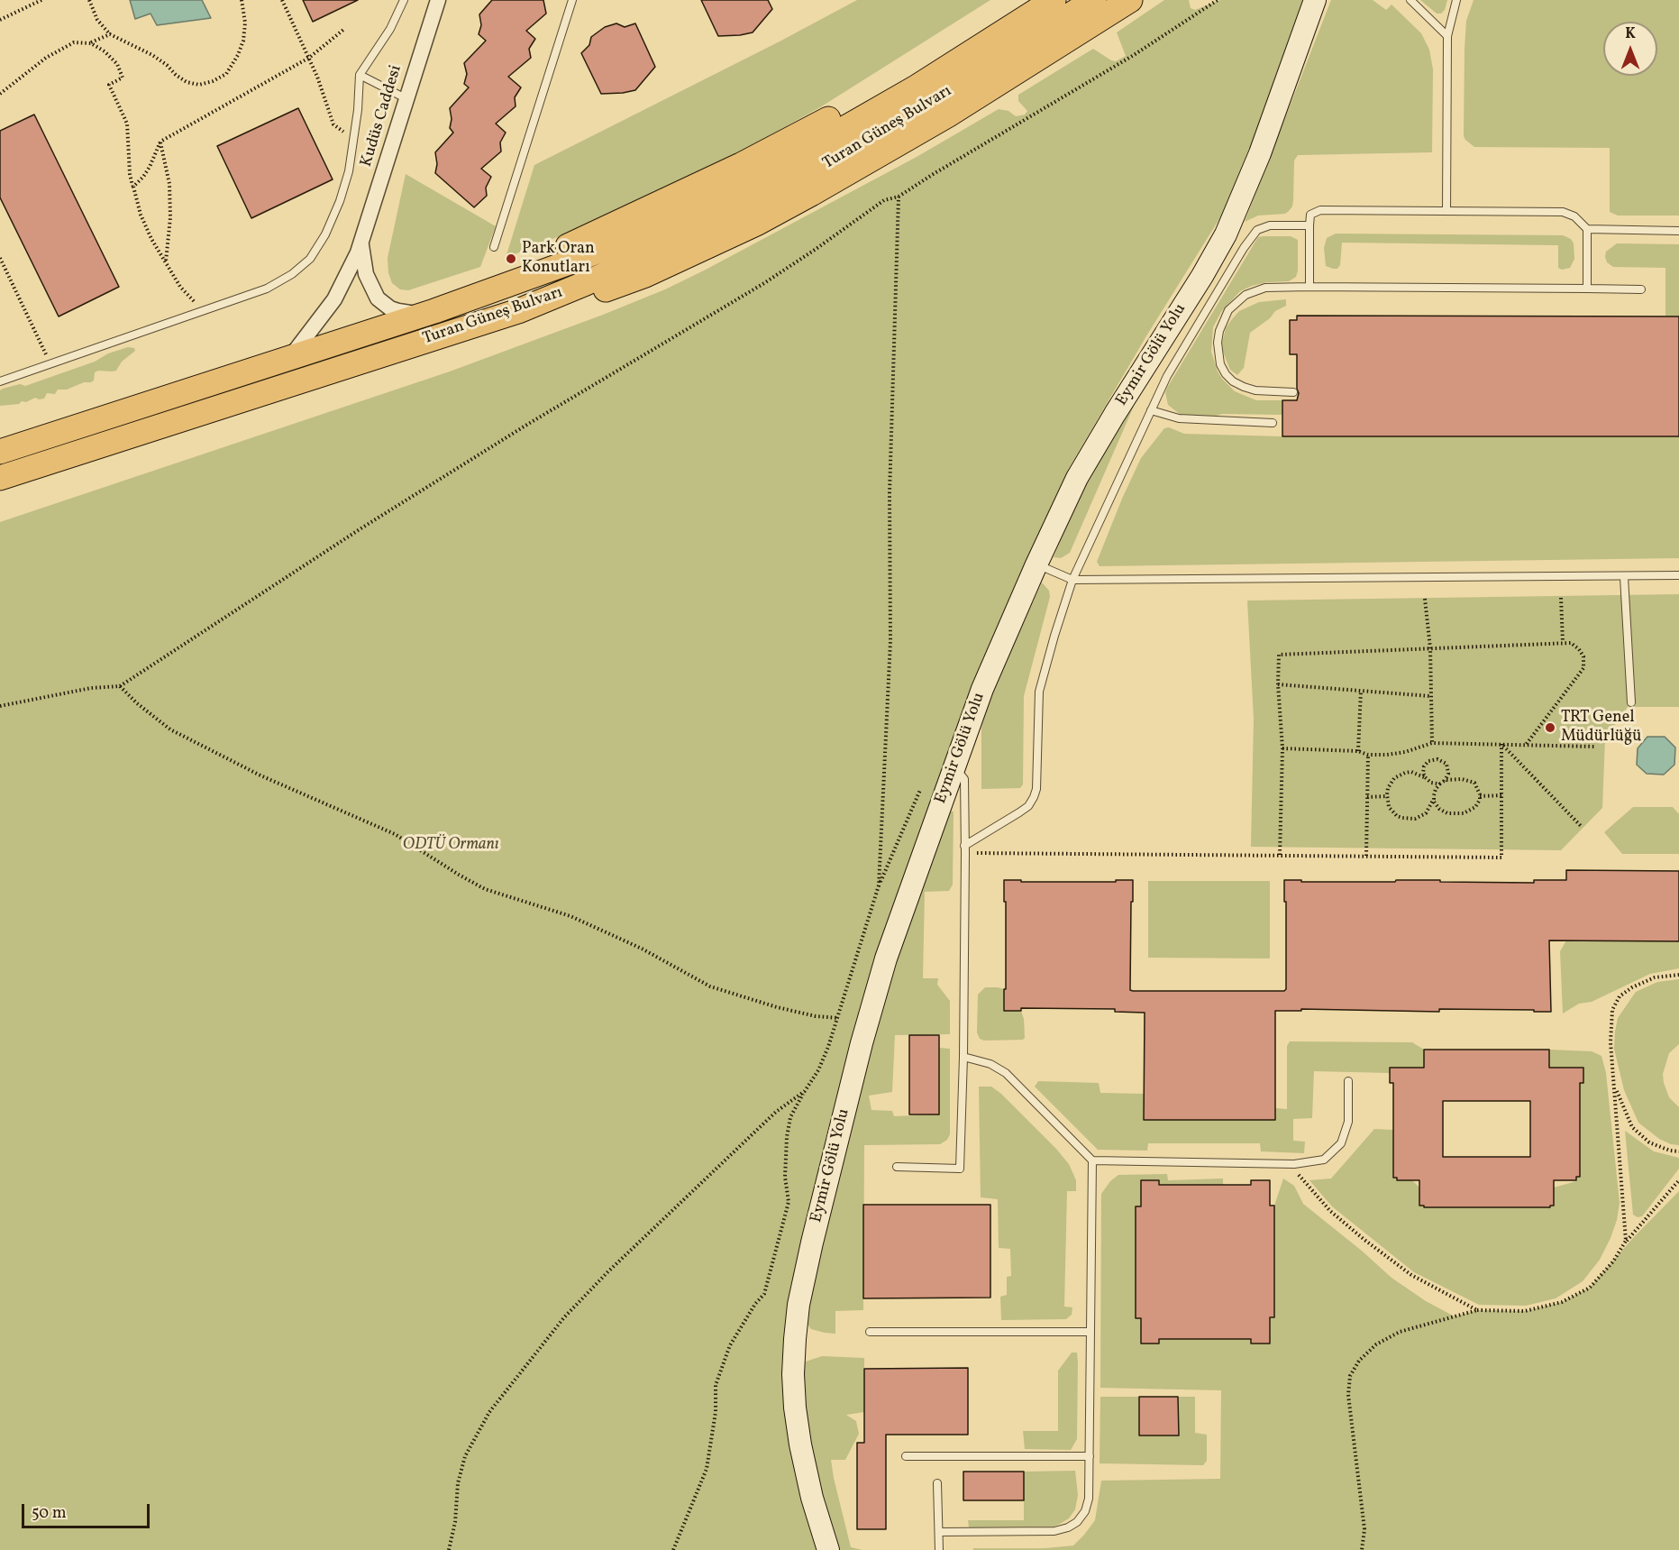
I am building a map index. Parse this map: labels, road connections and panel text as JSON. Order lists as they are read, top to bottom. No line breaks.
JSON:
{"streets":{"main road":["Turan Güneş Bulvarı"],"street":["Kudüs Caddesi","Eymir Gölü Yolu"]},"crossings":[["Kudüs Caddesi","Turan Güneş Bulvarı"]],"parks":["ODTÜ Ormanı"],"places":["Park Oran Konutları","TRT Genel Müdürlüğü"],"scale_bar":"50 m","north":"top"}
